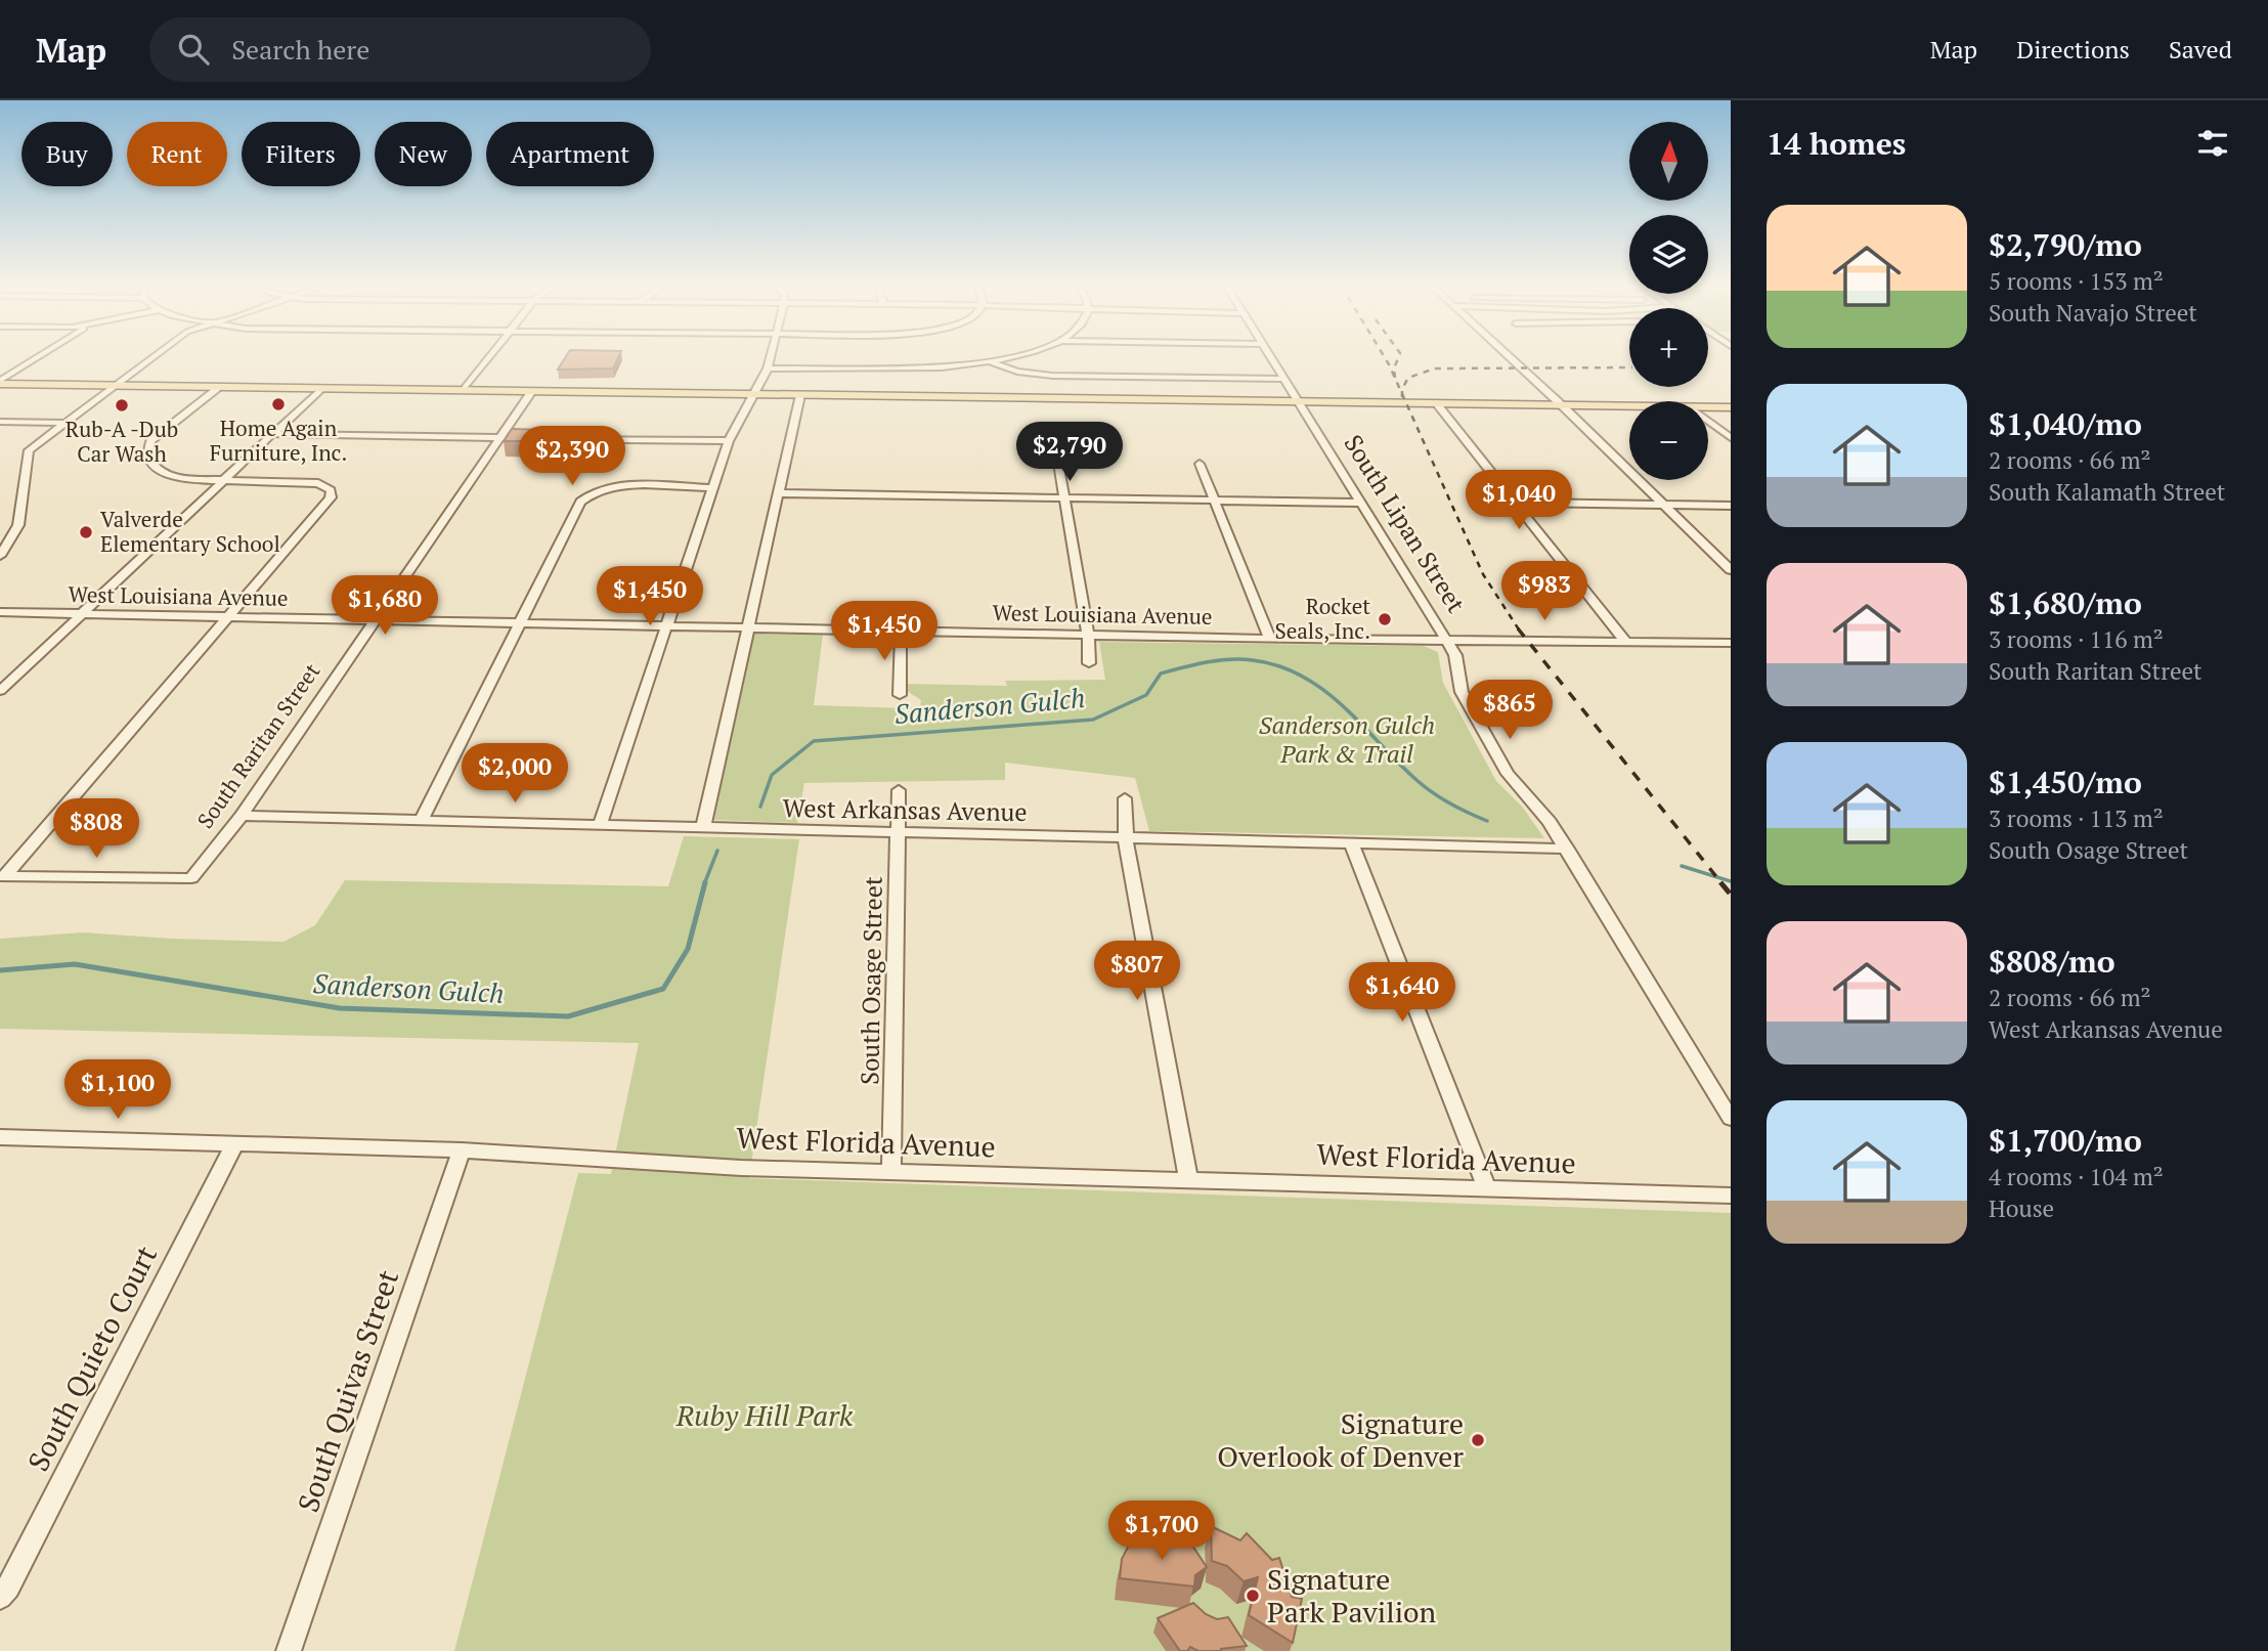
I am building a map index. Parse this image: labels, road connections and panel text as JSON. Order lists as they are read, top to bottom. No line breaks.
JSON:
{"streets":{"street":["South Lipan Street","West Louisiana Avenue","South Raritan Street","West Arkansas Avenue","South Osage Street","West Florida Avenue","South Quieto Court","South Quivas Street"]},"crossings":[["South Lipan Street","West Louisiana Avenue"],["South Lipan Street","West Arkansas Avenue"],["West Louisiana Avenue","South Raritan Street"],["South Raritan Street","West Arkansas Avenue"],["West Arkansas Avenue","South Osage Street"],["South Osage Street","West Florida Avenue"],["West Florida Avenue","South Quieto Court"],["West Florida Avenue","South Quivas Street"]],"water":["Sanderson Gulch"],"parks":["Sanderson Gulch Park & Trail","Ruby Hill Park"],"places":["Home Again Furniture, Inc.","Rub-A -Dub Car Wash","Valverde Elementary School","Rocket Seals, Inc.","Signature Overlook of Denver","Signature Park Pavilion"],"north":"top","page":{"header":"Map","search":"Search here","nav":["Map","Directions","Saved"],"heading":"14 homes","map_buttons":["+","−"],"chip":["Buy","Rent","Filters","New","Apartment"],"list":[{"name":"$2,790/mo","note":"5 rooms · 153 m² · South Navajo Street"},{"name":"$1,040/mo","note":"2 rooms · 66 m² · South Kalamath Street"},{"name":"$1,680/mo","note":"3 rooms · 116 m² · South Raritan Street"},{"name":"$1,450/mo","note":"3 rooms · 113 m² · South Osage Street"},{"name":"$808/mo","note":"2 rooms · 66 m² · West Arkansas Avenue"},{"name":"$1,700/mo","note":"4 rooms · 104 m² · House"}],"price":["$2,790","$2,390","$1,040","$983","$1,450","$1,680","$1,450","$865","$2,000","$808","$807","$1,640","$1,100","$1,700"]}}
